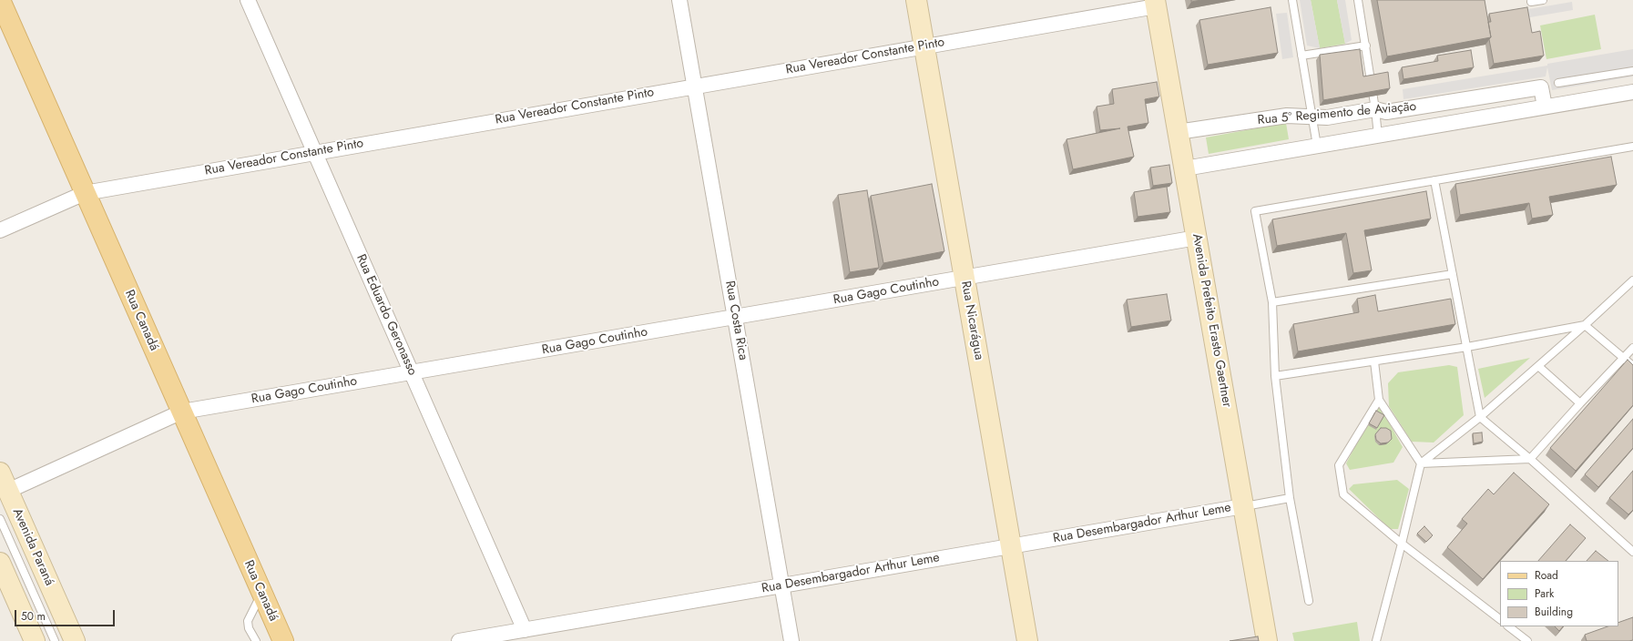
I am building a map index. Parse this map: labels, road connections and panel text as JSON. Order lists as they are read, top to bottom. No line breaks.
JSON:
{"streets":{"main road":["Rua Canadá","Rua Nicarágua","Avenida Prefeito Erasto Gaertner","Avenida Paraná"],"street":["Rua Vereador Constante Pinto","Rua 5º Regimento de Aviação","Rua Gago Coutinho","Rua Eduardo Geronasso","Rua Costa Rica","Rua Desembargador Arthur Leme"]},"crossings":[["Rua Vereador Constante Pinto","Rua Eduardo Geronasso"],["Rua Vereador Constante Pinto","Rua Canadá"],["Rua Vereador Constante Pinto","Rua Costa Rica"],["Rua Vereador Constante Pinto","Rua Nicarágua"],["Rua Vereador Constante Pinto","Avenida Prefeito Erasto Gaertner"],["Rua 5º Regimento de Aviação","Avenida Prefeito Erasto Gaertner"],["Rua Gago Coutinho","Rua Eduardo Geronasso"],["Rua Gago Coutinho","Rua Canadá"],["Rua Gago Coutinho","Rua Costa Rica"],["Rua Gago Coutinho","Rua Nicarágua"],["Rua Gago Coutinho","Avenida Prefeito Erasto Gaertner"],["Rua Gago Coutinho","Avenida Paraná"],["Rua Eduardo Geronasso","Rua Desembargador Arthur Leme"],["Rua Costa Rica","Rua Desembargador Arthur Leme"],["Rua Nicarágua","Rua Desembargador Arthur Leme"],["Avenida Prefeito Erasto Gaertner","Rua Desembargador Arthur Leme"]],"legend":["Road","Park","Building"],"scale_bar":"50 m"}
